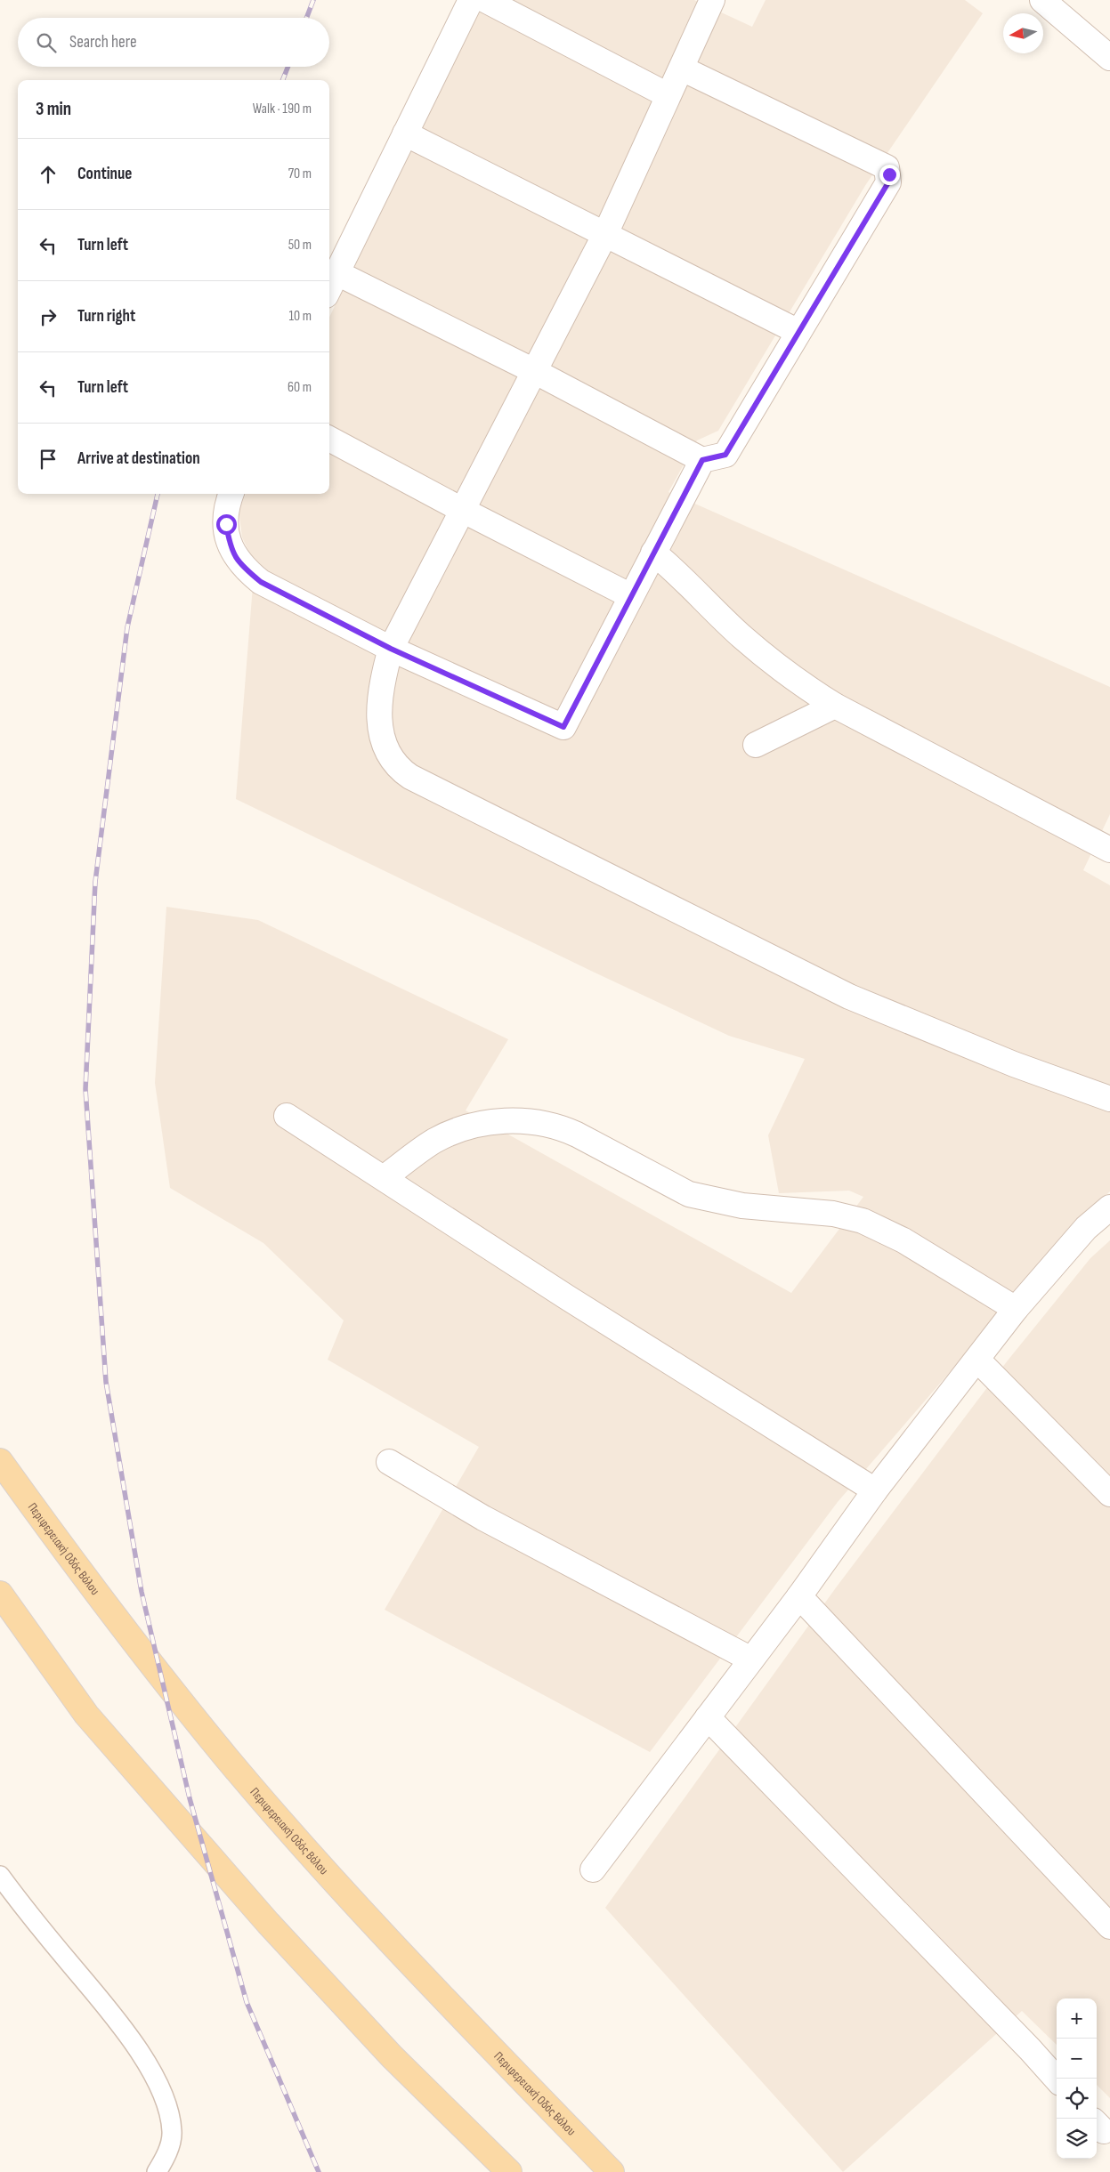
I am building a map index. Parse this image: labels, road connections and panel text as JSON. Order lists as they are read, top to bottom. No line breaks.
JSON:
{"streets":{"main road":["Περιφερειακή Οδός Βόλου"]},"north":"left","page":{"search":"Search here","heading":["3 min","Walk · 190 m"],"list":[["Continue","70 m"],["Turn left","50 m"],["Turn right","10 m"],["Turn left","60 m"],"Arrive at destination"],"map_buttons":["+","−"]}}
